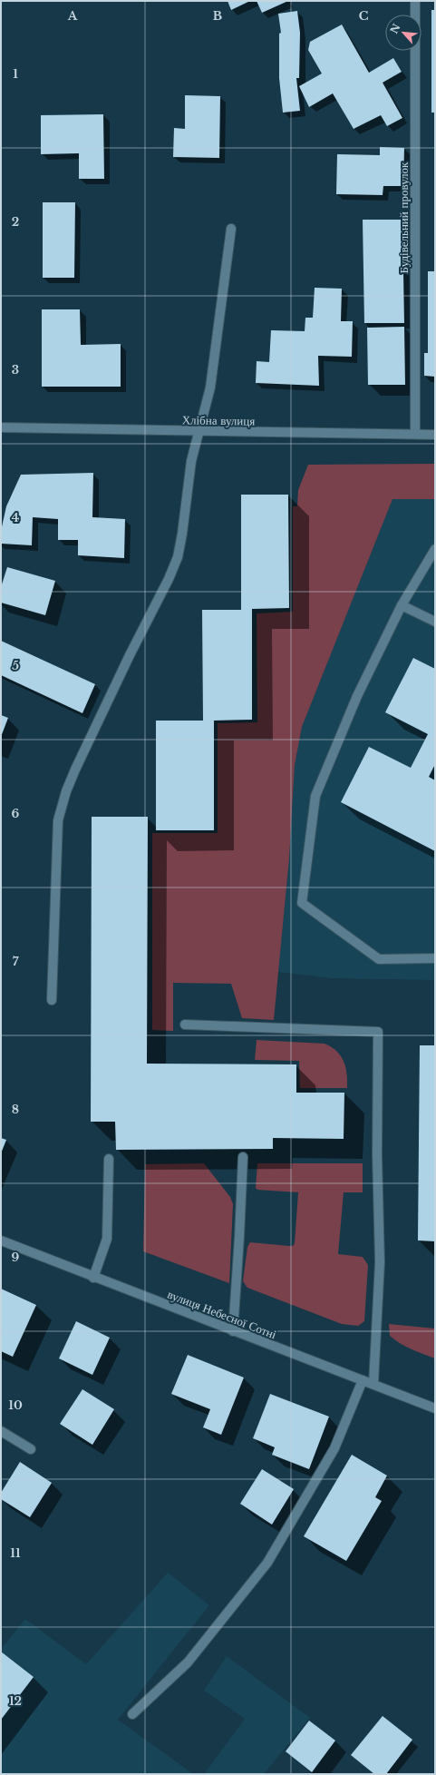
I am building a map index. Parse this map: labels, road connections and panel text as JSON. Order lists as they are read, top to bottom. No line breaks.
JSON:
{"streets":{"street":["Будівельний провулок","Хлібна вулиця","вулиця Небесної Сотні"]},"crossings":[["Будівельний провулок","Хлібна вулиця"]],"north":"top left","grid":{"columns":["A","B","C"],"rows":["1","2","3","4","5","6","7","8","9","10","11","12"]}}
